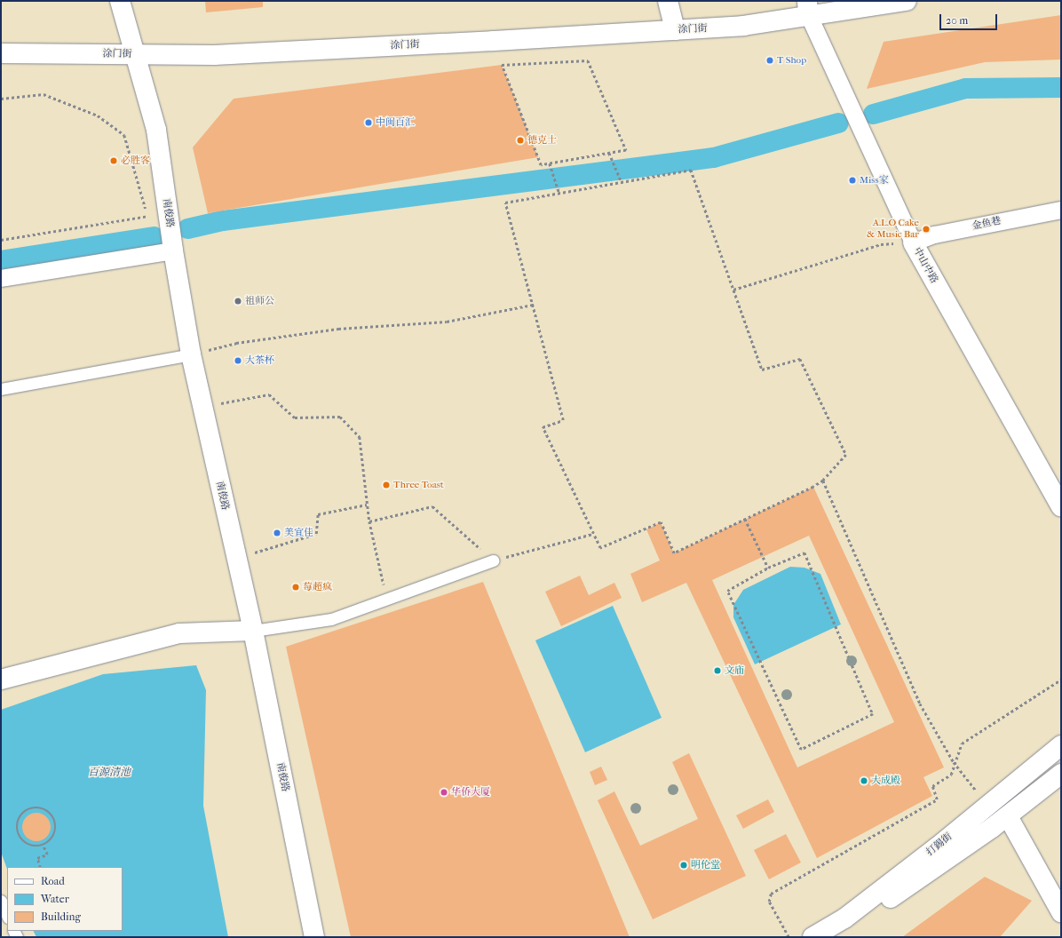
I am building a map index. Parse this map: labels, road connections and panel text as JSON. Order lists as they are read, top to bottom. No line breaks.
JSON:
{"streets":{"main road":["涂门街","南俊路","中山中路","打錫街"],"street":["金鱼巷"]},"crossings":[["涂门街","南俊路"],["涂门街","中山中路"],["金鱼巷","中山中路"]],"water":["百源清池"],"places":["T Shop","中闽百汇","德克士","必胜客","Miss家","A.L.O Cake & Music Bar","祖师公","大茶杯","Three Toast","美宜佳","莓超疯","文庙","大成殿","华侨大厦","明伦堂"],"legend":["Road","Water","Building"],"scale_bar":"20 m"}
